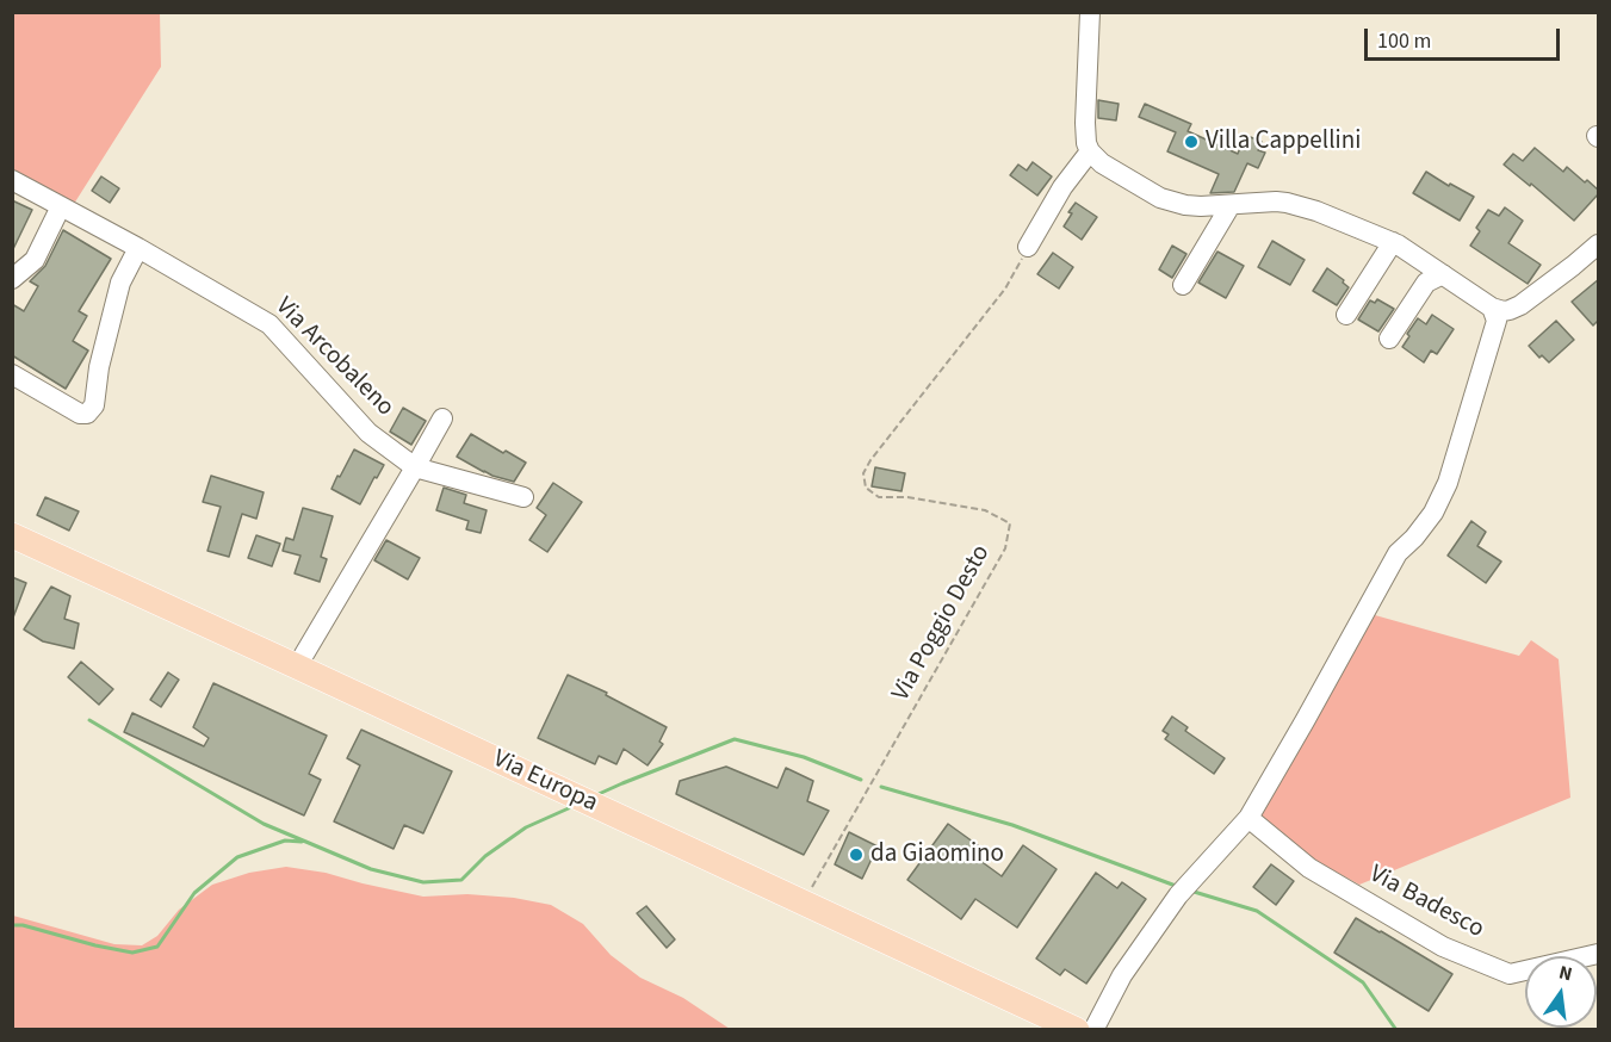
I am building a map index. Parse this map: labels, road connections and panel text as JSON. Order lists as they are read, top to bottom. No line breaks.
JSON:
{"streets":{"main road":["Via Europa"],"street":["Via Arcobaleno","Via Badesco"],"path":["Via Poggio Desto"]},"crossings":[["Via Poggio Desto","Via Europa"]],"places":["Villa Cappellini","da Giaomino"],"scale_bar":"100 m","north":"top"}
